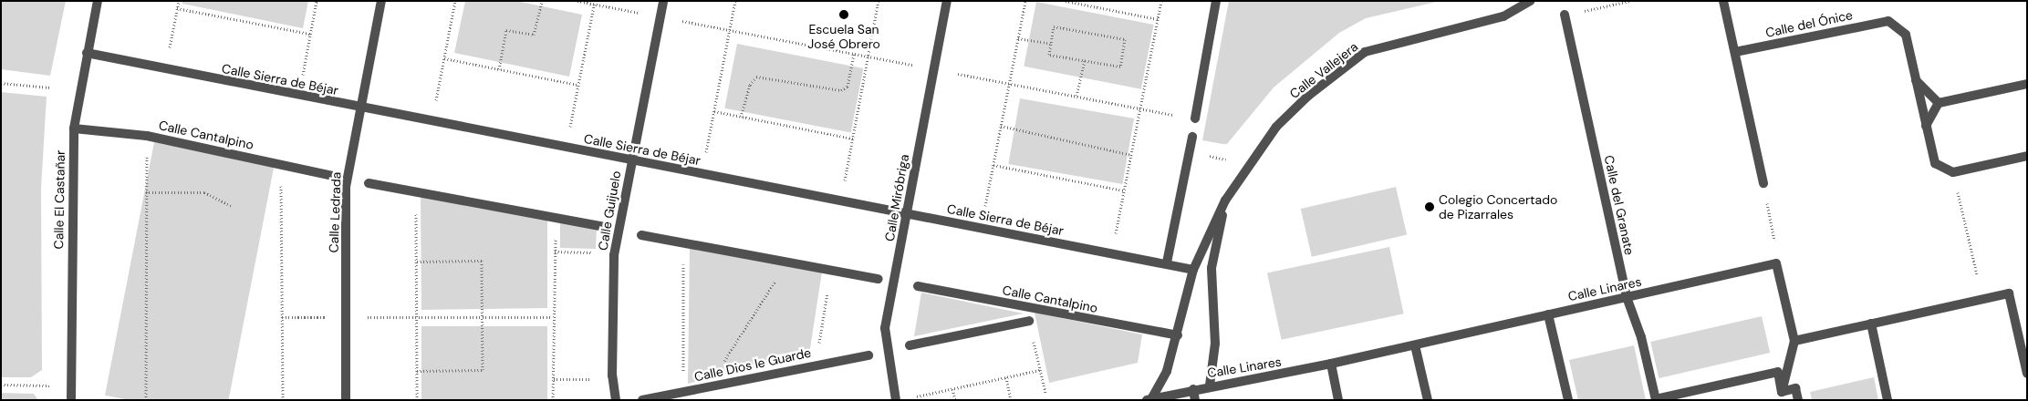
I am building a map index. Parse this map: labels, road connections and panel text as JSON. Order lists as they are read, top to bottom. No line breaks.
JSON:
{"streets":{"street":["Calle del Ónice","Calle Vallejera","Calle Sierra de Béjar","Calle Cantalpino","Calle Miróbriga","Calle El Castañar","Calle del Granate","Calle Guijuelo","Calle Ledrada","Calle Linares","Calle Dios le Guarde"]},"crossings":[["Calle Vallejera","Calle Sierra de Béjar"],["Calle Vallejera","Calle Cantalpino"],["Calle Vallejera","Calle Linares"],["Calle Sierra de Béjar","Calle Miróbriga"],["Calle Sierra de Béjar","Calle El Castañar"],["Calle Sierra de Béjar","Calle Guijuelo"],["Calle Sierra de Béjar","Calle Ledrada"],["Calle Cantalpino","Calle El Castañar"],["Calle del Granate","Calle Linares"]],"places":["Escuela San José Obrero","Colegio Concertado de Pizarrales"]}
